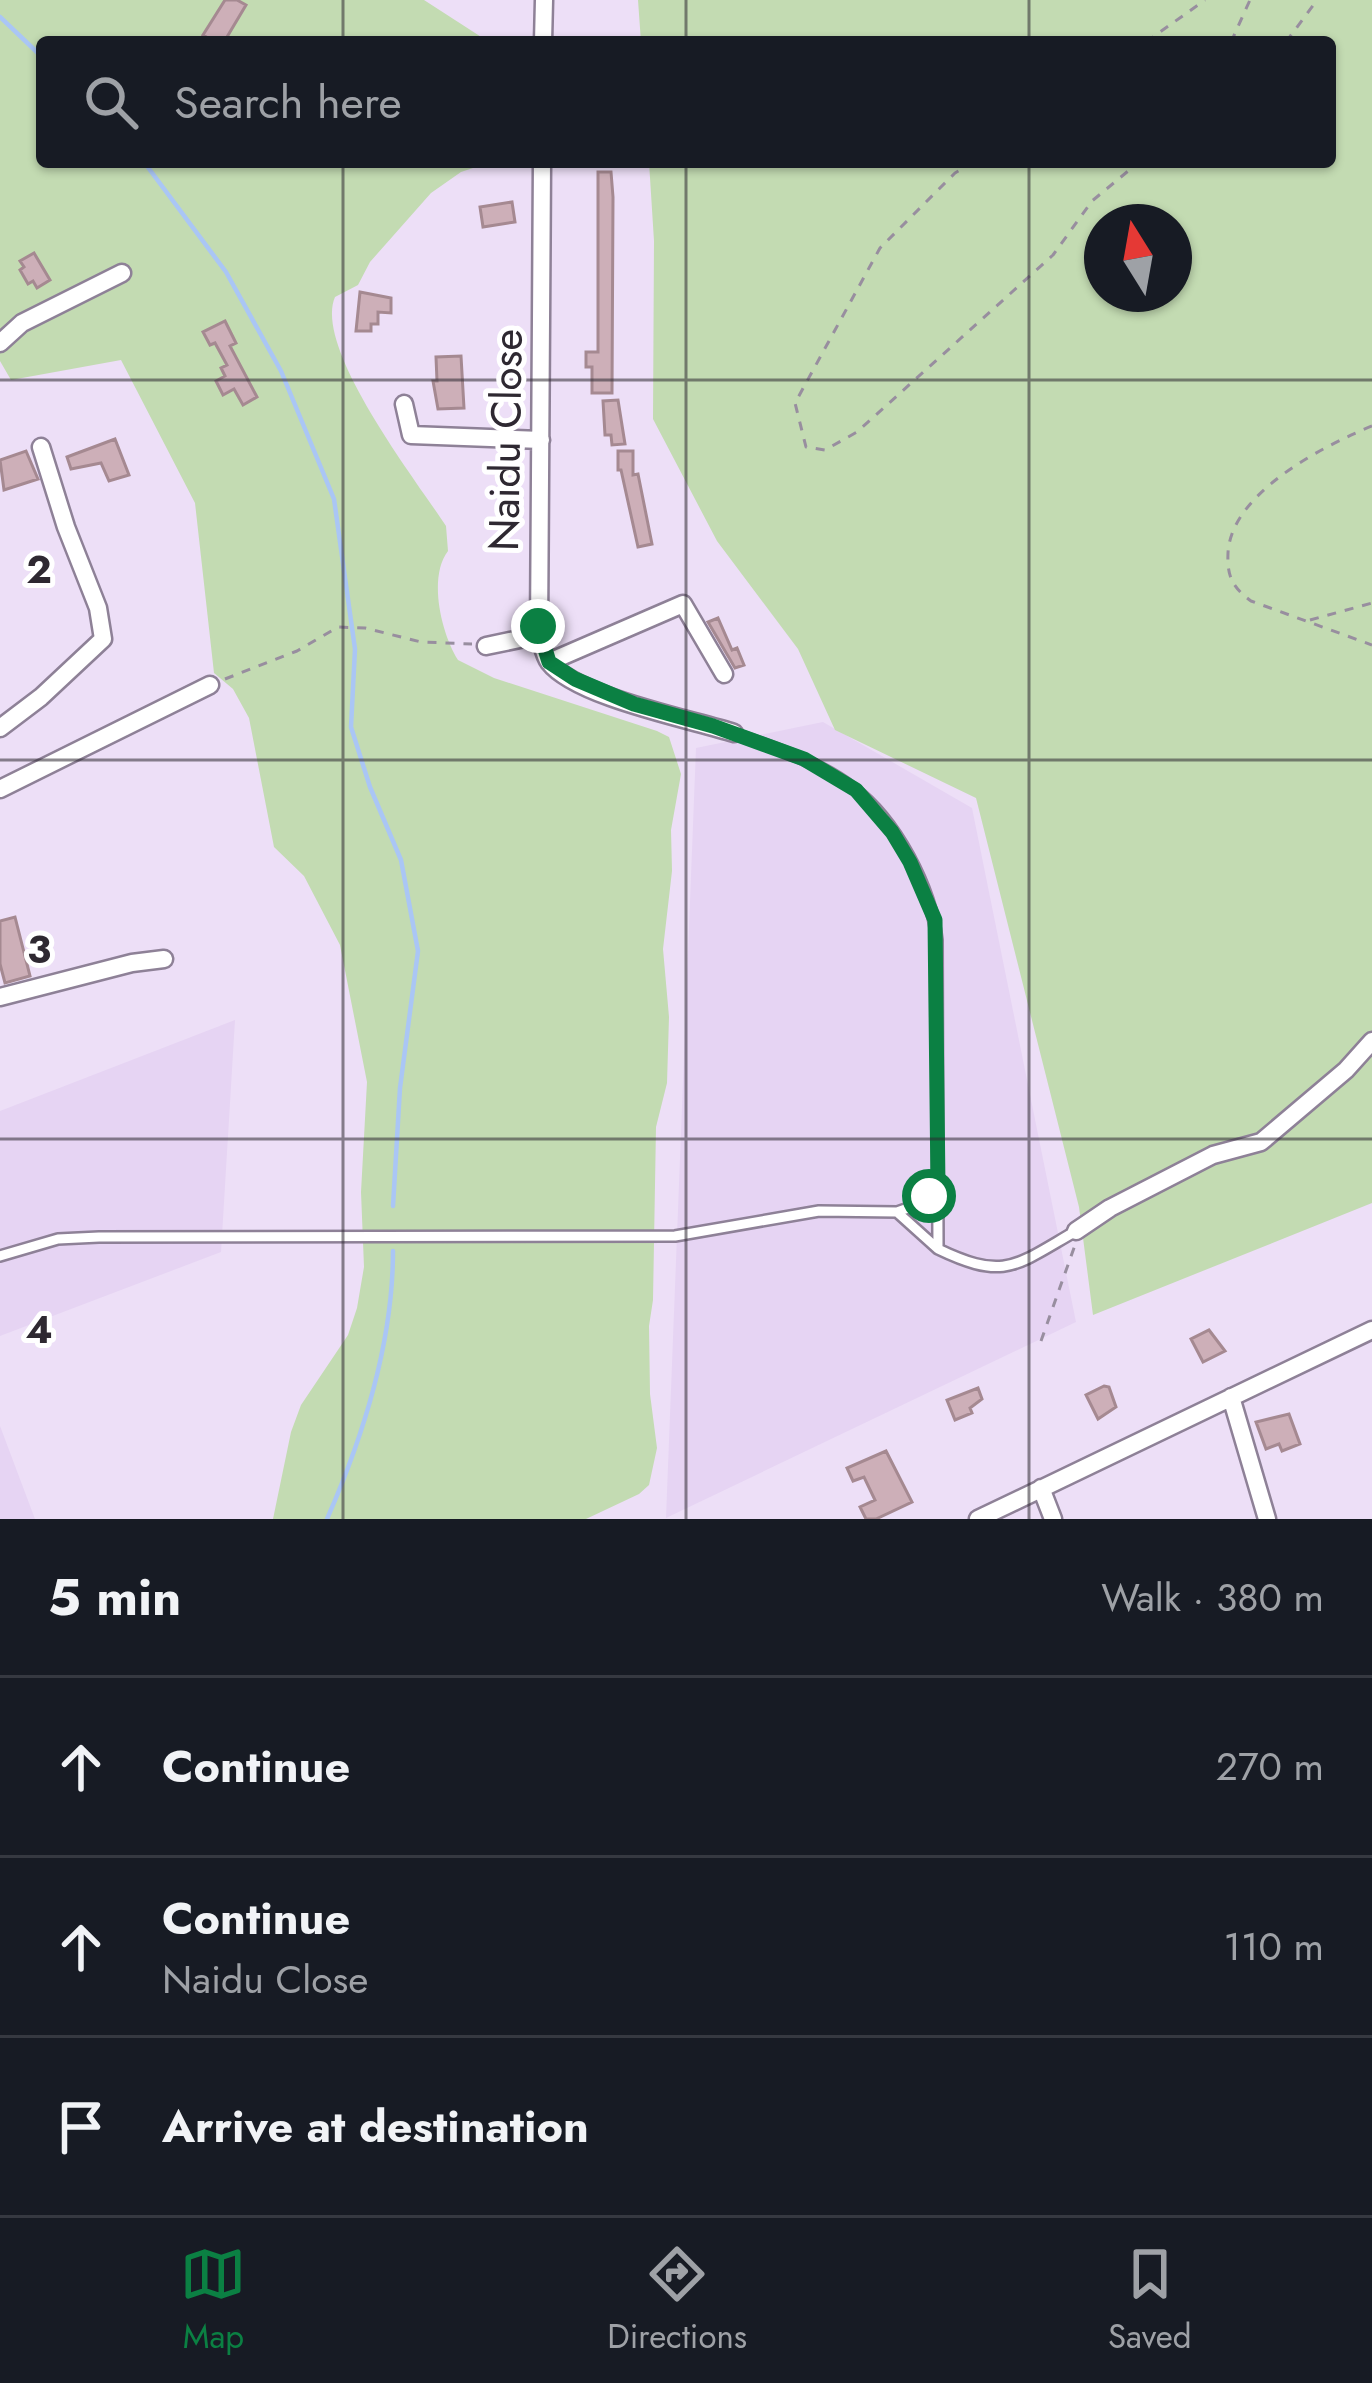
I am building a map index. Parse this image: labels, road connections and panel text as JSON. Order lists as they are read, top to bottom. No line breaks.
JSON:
{"streets":{"street":["Naidu Close"]},"north":"top","page":{"search":"Search here","heading":["5 min","Walk · 380 m"],"list":[["Continue","270 m"],["Continue","Naidu Close","110 m"],"Arrive at destination"],"nav":["Map","Directions","Saved"]},"grid":{"rows":["2","3","4"]}}
